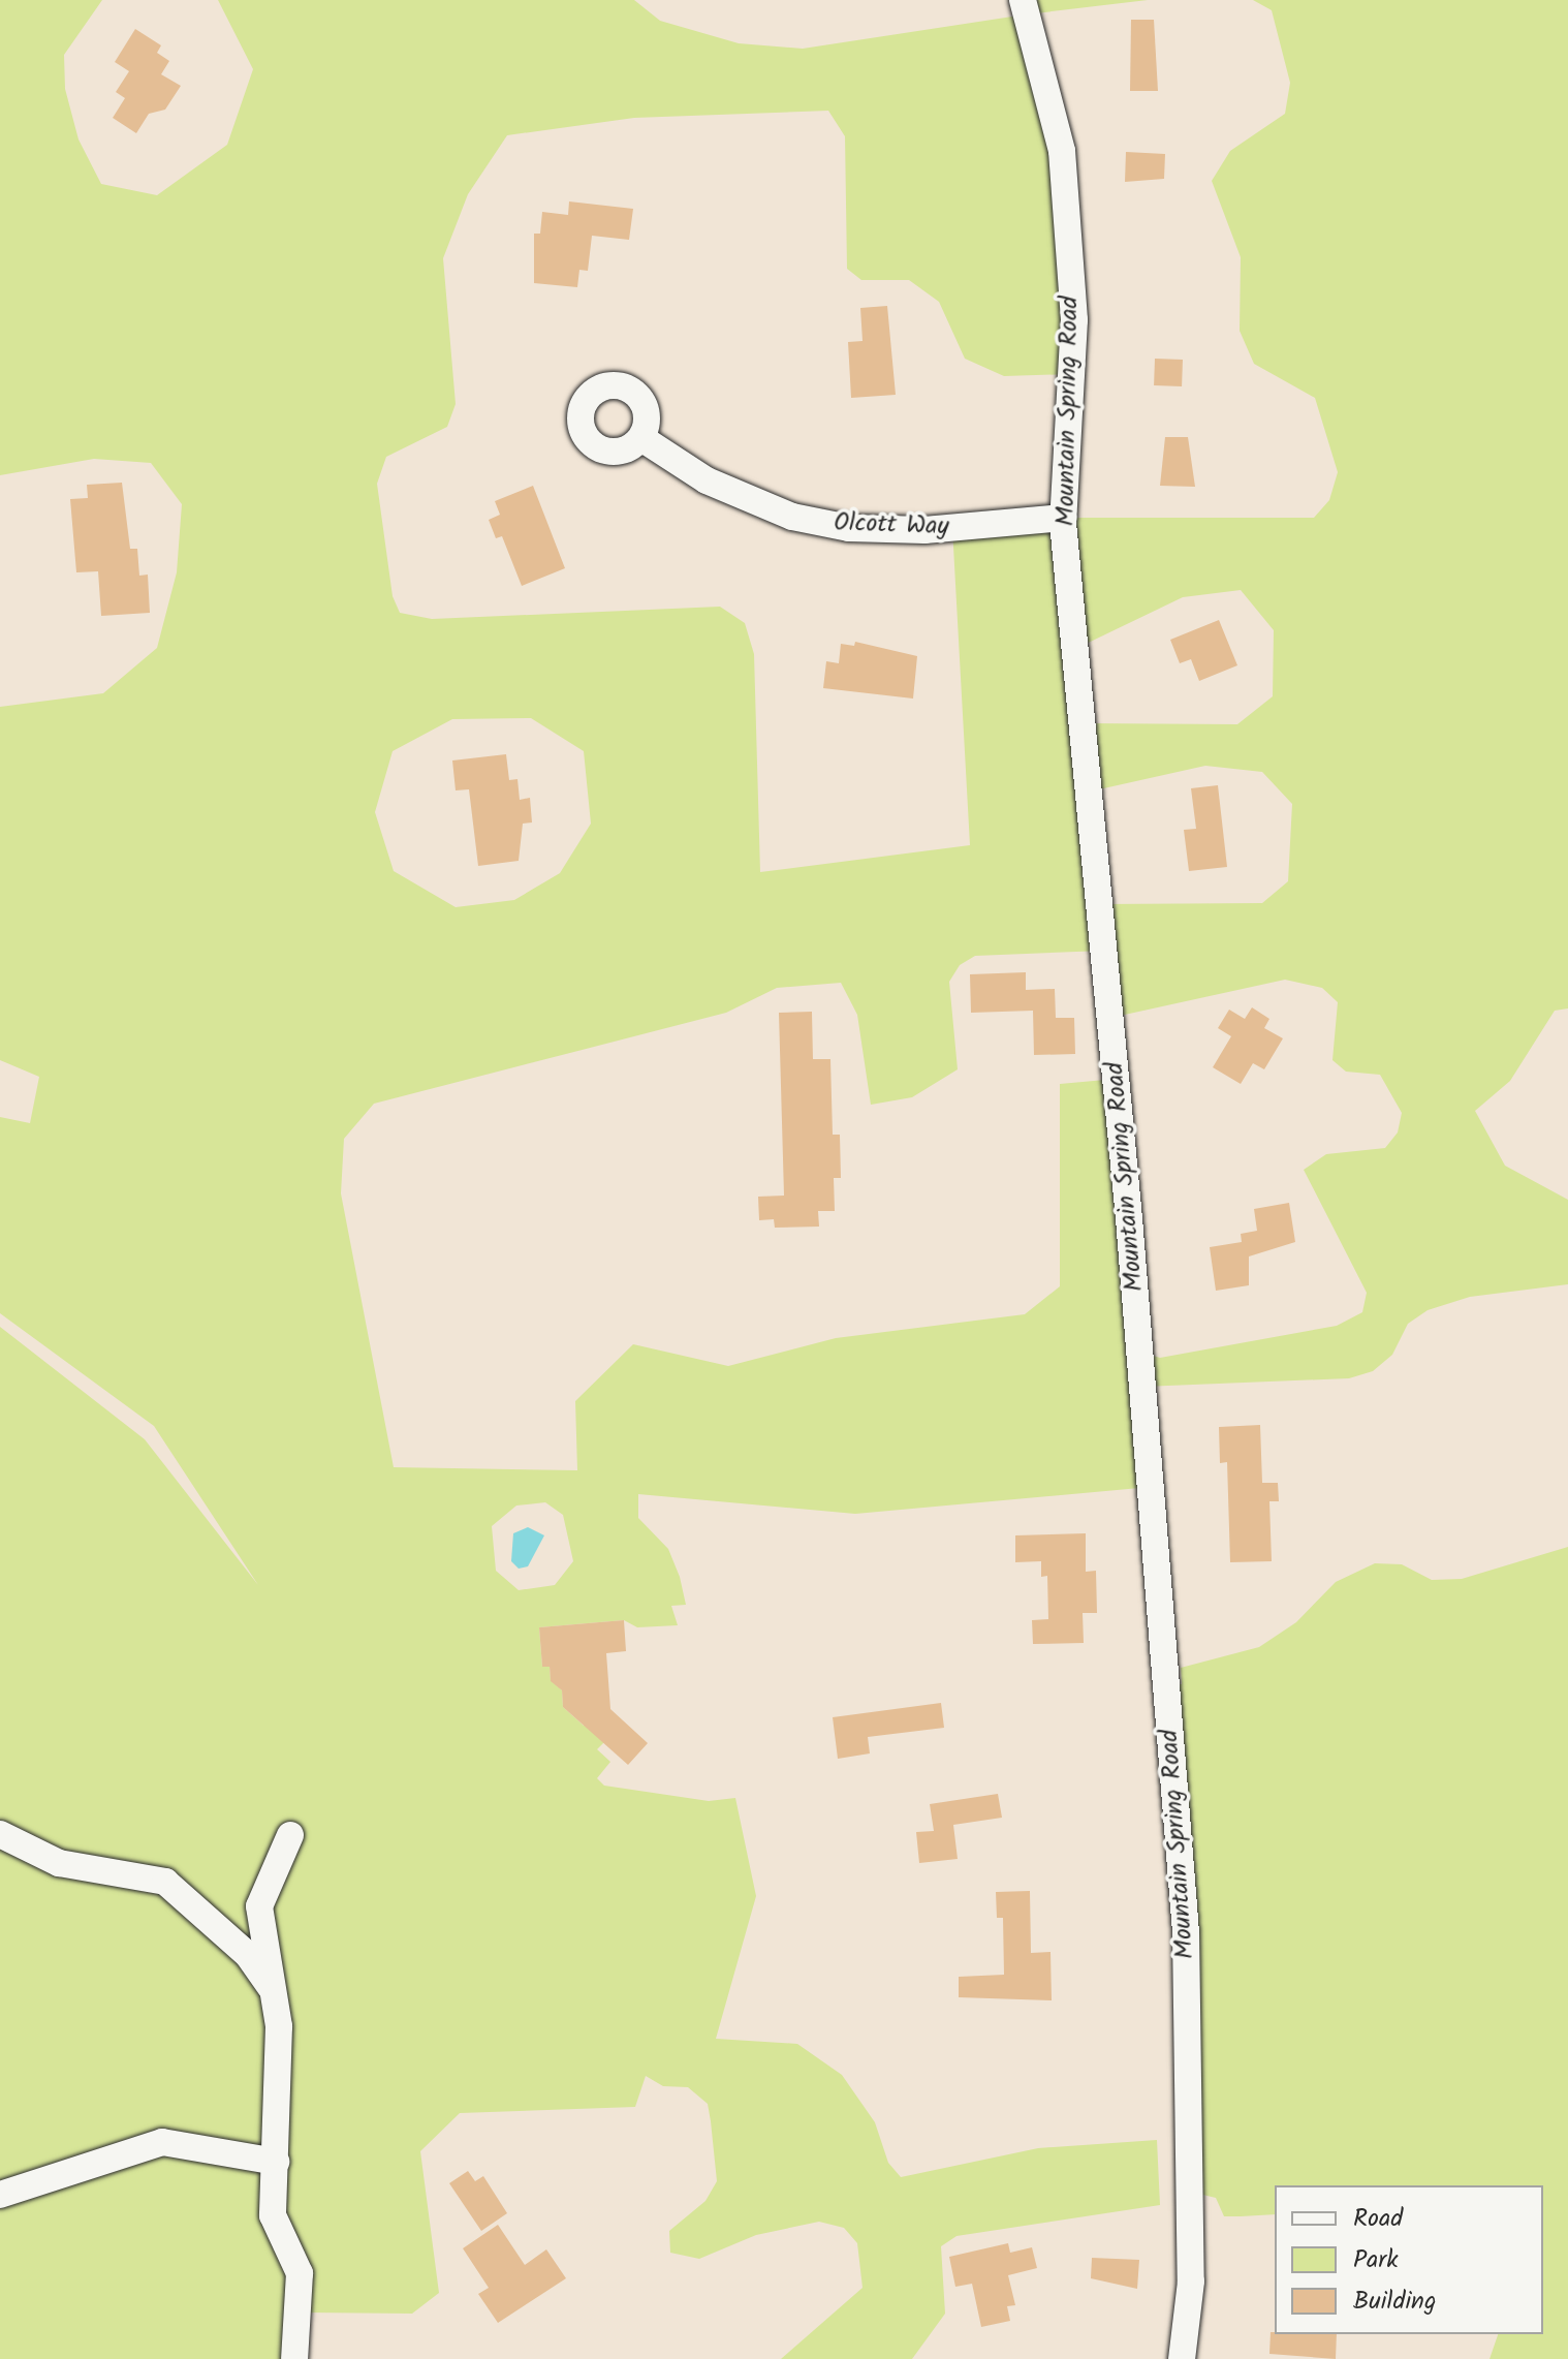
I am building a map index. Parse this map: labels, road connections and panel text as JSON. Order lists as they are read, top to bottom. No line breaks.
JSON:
{"streets":{"street":["Mountain Spring Road","Olcott Way"]},"crossings":[["Mountain Spring Road","Olcott Way"]],"legend":["Road","Park","Building"]}
